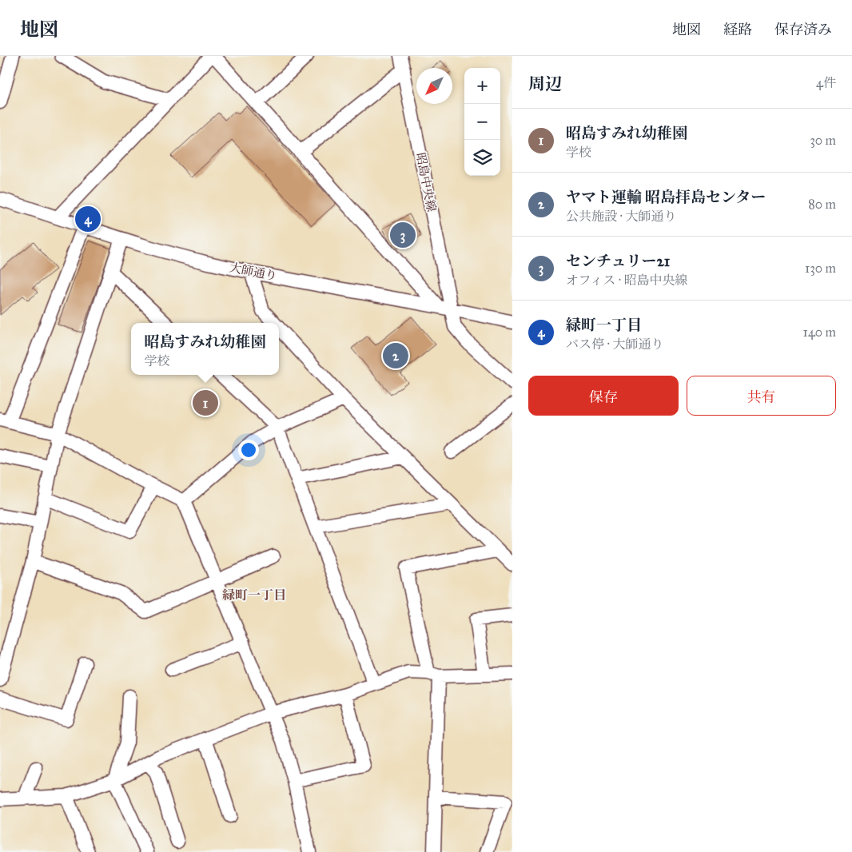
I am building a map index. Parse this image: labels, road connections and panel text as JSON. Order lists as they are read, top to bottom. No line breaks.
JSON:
{"streets":{"street":["昭島中央線","大師通り"]},"crossings":[["昭島中央線","大師通り"]],"districts":["緑町一丁目"],"north":"bottom left","page":{"header":"地図","nav":["地図","経路","保存済み"],"heading":["周辺","4件"],"map_buttons":["+","−"],"list":[{"mark":"1","name":"昭島すみれ幼稚園","note":"学校","value":"30 m"},{"mark":"2","name":"ヤマト運輸 昭島拝島センター","note":"公共施設 · 大師通り","value":"80 m"},{"mark":"3","name":"センチュリー21","note":"オフィス · 昭島中央線","value":"130 m"},{"mark":"4","name":"緑町一丁目","note":"バス停 · 大師通り","value":"140 m"}],"pins":["4","3","2","1"],"popup":["昭島すみれ幼稚園","学校"],"buttons":["保存","共有"]}}
